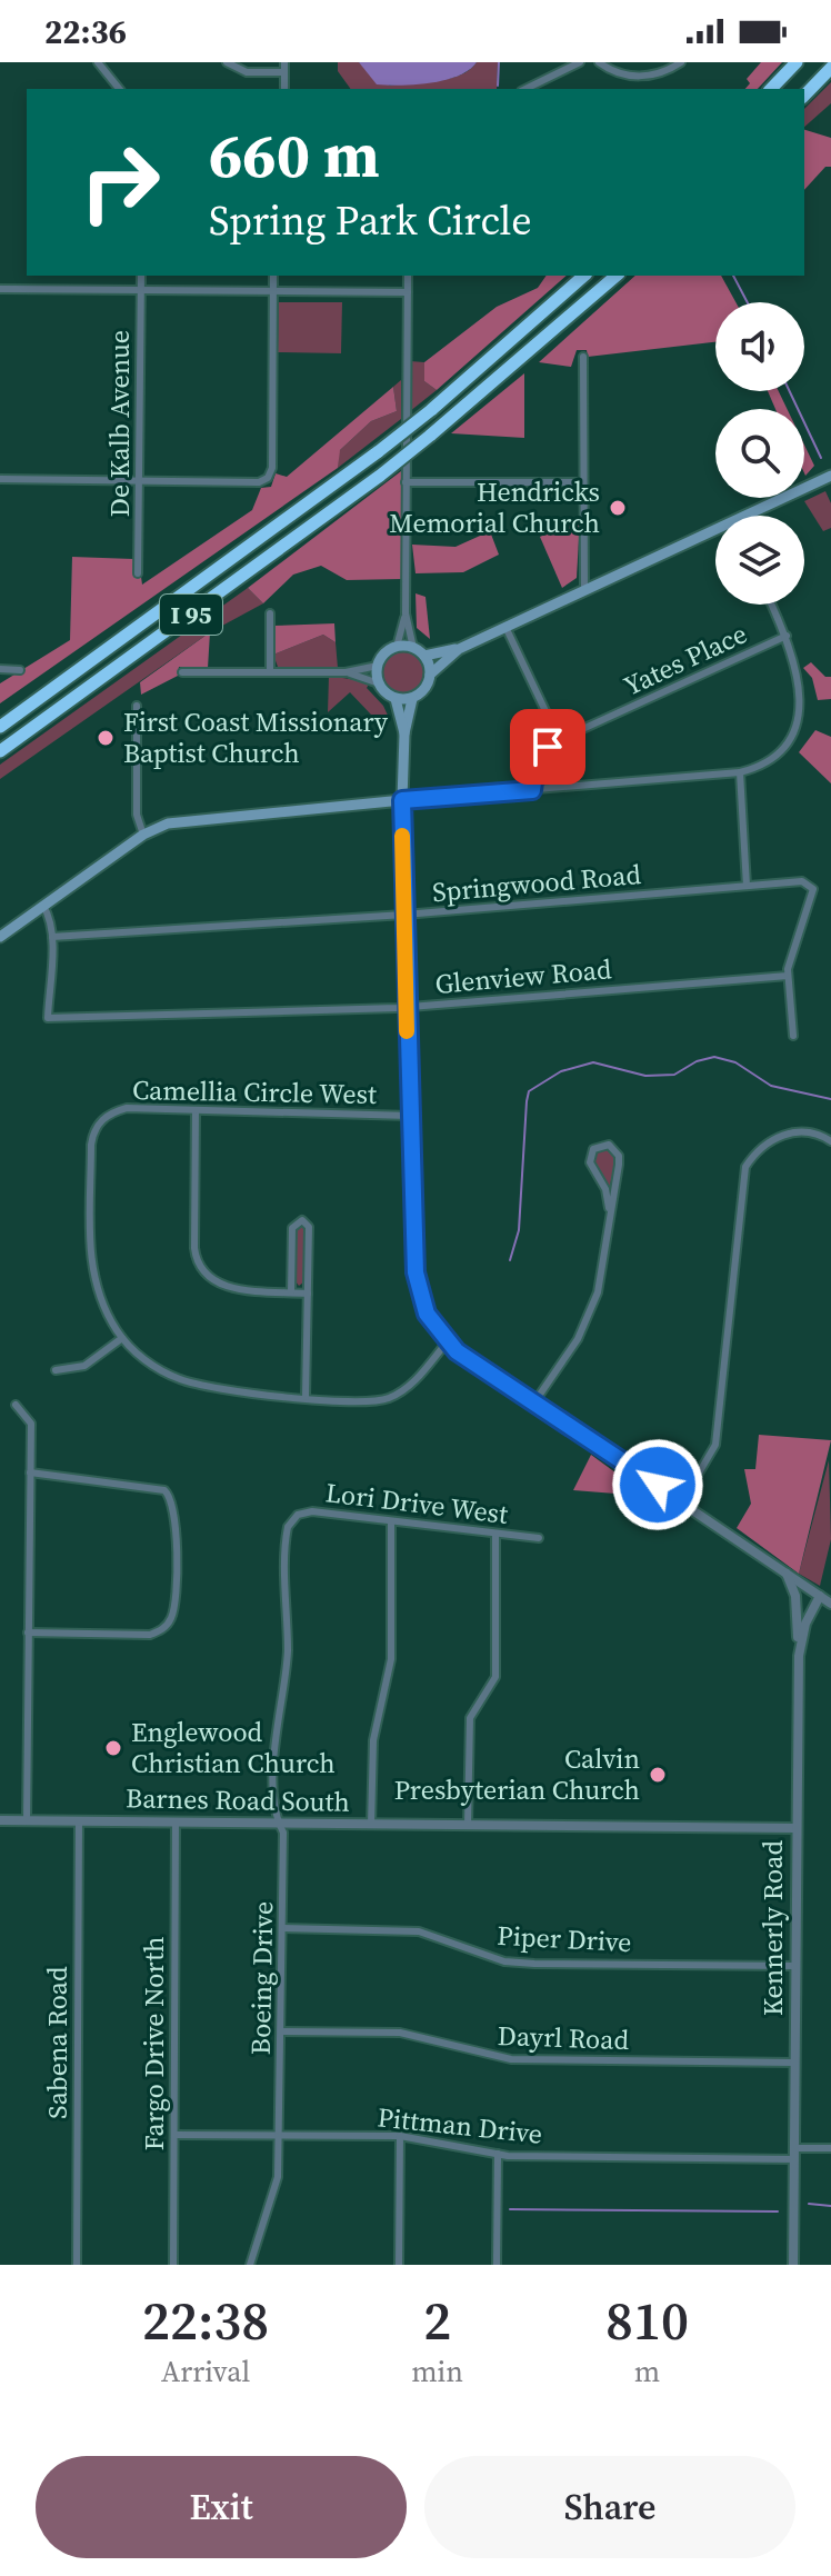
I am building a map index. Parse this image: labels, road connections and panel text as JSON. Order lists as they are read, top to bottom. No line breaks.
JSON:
{"streets":{"highway":["I 95"],"street":["De Kalb Avenue","Yates Place","Springwood Road","Glenview Road","Camellia Circle West","Lori Drive West","Barnes Road South","Kennerly Road","Piper Drive","Boeing Drive","Dayrl Road","Sabena Road","Fargo Drive North","Pittman Drive"]},"crossings":[["Springwood Road","Glenview Road"],["Lori Drive West","Boeing Drive"],["Barnes Road South","Kennerly Road"],["Barnes Road South","Boeing Drive"],["Barnes Road South","Sabena Road"],["Barnes Road South","Fargo Drive North"],["Kennerly Road","Piper Drive"],["Kennerly Road","Dayrl Road"],["Kennerly Road","Pittman Drive"],["Piper Drive","Boeing Drive"],["Boeing Drive","Dayrl Road"],["Boeing Drive","Pittman Drive"],["Fargo Drive North","Pittman Drive"]],"places":["Hendricks Memorial Church","First Coast Missionary Baptist Church","Englewood Christian Church","Calvin Presbyterian Church"],"page":{"status":"22:36","turn":["660 m","Spring Park Circle"],"eta":["22:38","Arrival","2","min","810","m"],"buttons":["Exit","Share"]}}
